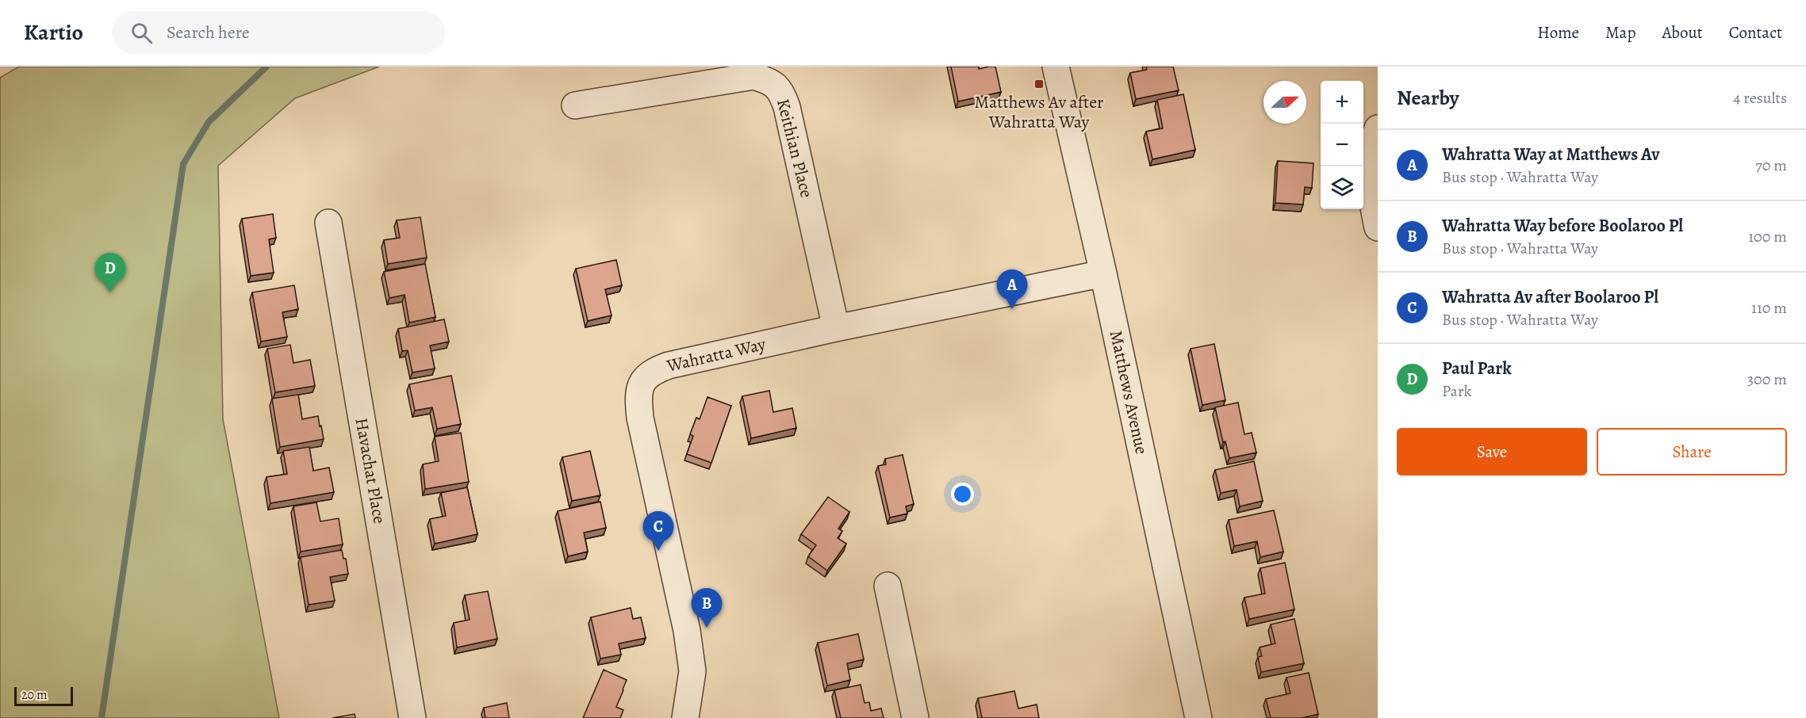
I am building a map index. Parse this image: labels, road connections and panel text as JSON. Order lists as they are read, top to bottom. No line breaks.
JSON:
{"streets":{"street":["Keithian Place","Wahratta Way","Matthews Avenue","Havachat Place"]},"crossings":[["Keithian Place","Wahratta Way"],["Wahratta Way","Matthews Avenue"]],"places":{"transit":["Matthews Av after Wahratta Way"]},"scale_bar":"20 m","north":"right","page":{"header":"Kartio","search":"Search here","nav":["Home","Map","About","Contact"],"heading":["Nearby","4 results"],"map_buttons":["+","−"],"list":[{"mark":"A","name":"Wahratta Way at Matthews Av","note":"Bus stop · Wahratta Way","value":"70 m"},{"mark":"B","name":"Wahratta Way before Boolaroo Pl","note":"Bus stop · Wahratta Way","value":"100 m"},{"mark":"C","name":"Wahratta Av after Boolaroo Pl","note":"Bus stop · Wahratta Way","value":"110 m"},{"mark":"D","name":"Paul Park","note":"Park","value":"300 m"}],"pins":["D","A","C","B"],"buttons":["Save","Share"],"scale":"20 m"}}
